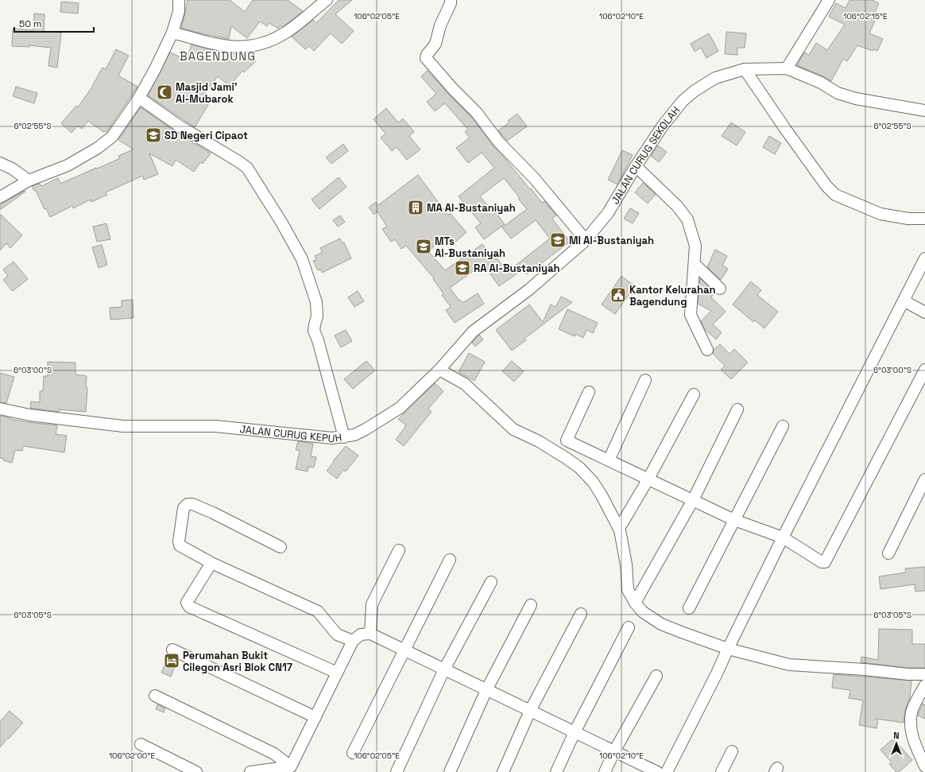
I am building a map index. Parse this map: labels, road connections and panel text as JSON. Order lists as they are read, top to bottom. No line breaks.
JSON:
{"streets":{"street":["JALAN CURUG SEKOLAH","JALAN CURUG KEPUH"]},"crossings":[["JALAN CURUG SEKOLAH","JALAN CURUG KEPUH"]],"districts":["BAGENDUNG"],"places":{"mosque":["Masjid Jami' Al-Mubarok"],"school or university":["SD Negeri Cipaot","MI Al-Bustaniyah","MTs Al-Bustaniyah","RA Al-Bustaniyah"],"building":["MA Al-Bustaniyah"],"public building":["Kantor Kelurahan Bagendung"],"hotel":["Perumahan Bukit Cilegon Asri Blok CN17"]},"scale_bar":"50 m","north":"top","coordinates":["106°02'05\"E","106°02'10\"E","106°02'15\"E","6°02'55\"S","6°03'00\"S","6°03'05\"S","106°02'00\"E"]}
